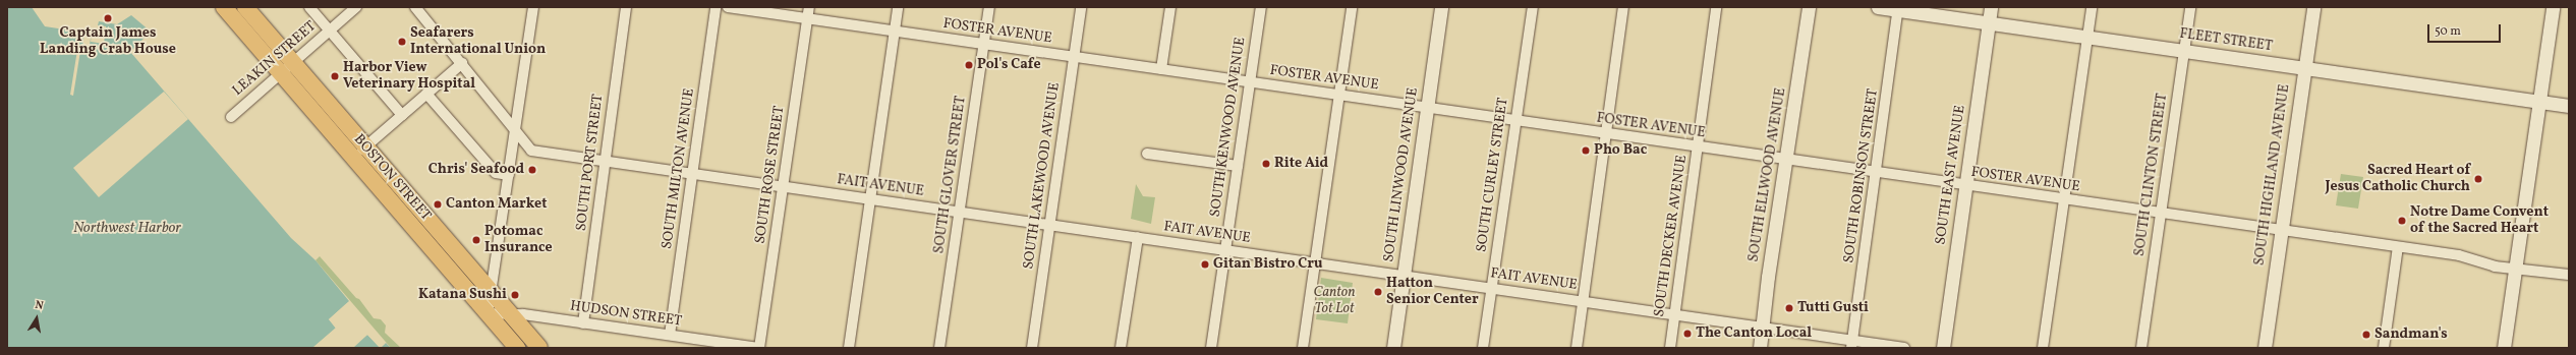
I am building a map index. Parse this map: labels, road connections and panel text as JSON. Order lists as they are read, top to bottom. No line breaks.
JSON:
{"streets":{"main road":["BOSTON STREET"],"street":["FOSTER AVENUE","FLEET STREET","LEAKIN STREET","SOUTH KENWOOD AVENUE","SOUTH PORT STREET","SOUTH MILTON AVENUE","SOUTH ROSE STREET","SOUTH GLOVER STREET","SOUTH LINWOOD AVENUE","SOUTH CURLEY STREET","SOUTH ELLWOOD AVENUE","SOUTH EAST AVENUE","SOUTH CLINTON STREET","SOUTH HIGHLAND AVENUE","SOUTH LAKEWOOD AVENUE","SOUTH ROBINSON STREET","FAIT AVENUE","SOUTH DECKER AVENUE","HUDSON STREET"]},"crossings":[["FOSTER AVENUE","SOUTH KENWOOD AVENUE"],["FOSTER AVENUE","SOUTH ROSE STREET"],["FOSTER AVENUE","SOUTH GLOVER STREET"],["FOSTER AVENUE","SOUTH LINWOOD AVENUE"],["FOSTER AVENUE","SOUTH CURLEY STREET"],["FOSTER AVENUE","SOUTH ELLWOOD AVENUE"],["FOSTER AVENUE","SOUTH EAST AVENUE"],["FOSTER AVENUE","SOUTH CLINTON STREET"],["FOSTER AVENUE","SOUTH HIGHLAND AVENUE"],["FOSTER AVENUE","SOUTH LAKEWOOD AVENUE"],["FOSTER AVENUE","SOUTH ROBINSON STREET"],["FOSTER AVENUE","SOUTH DECKER AVENUE"],["FLEET STREET","SOUTH EAST AVENUE"],["FLEET STREET","SOUTH CLINTON STREET"],["FLEET STREET","SOUTH HIGHLAND AVENUE"],["FLEET STREET","SOUTH ROBINSON STREET"],["LEAKIN STREET","BOSTON STREET"],["SOUTH KENWOOD AVENUE","FAIT AVENUE"],["SOUTH PORT STREET","FAIT AVENUE"],["SOUTH PORT STREET","HUDSON STREET"],["SOUTH MILTON AVENUE","FAIT AVENUE"],["SOUTH MILTON AVENUE","HUDSON STREET"],["SOUTH ROSE STREET","FAIT AVENUE"],["SOUTH ROSE STREET","HUDSON STREET"],["SOUTH GLOVER STREET","FAIT AVENUE"],["SOUTH LINWOOD AVENUE","FAIT AVENUE"],["SOUTH CURLEY STREET","FAIT AVENUE"],["SOUTH ELLWOOD AVENUE","FAIT AVENUE"],["SOUTH LAKEWOOD AVENUE","FAIT AVENUE"],["SOUTH ROBINSON STREET","FAIT AVENUE"],["BOSTON STREET","HUDSON STREET"],["FAIT AVENUE","SOUTH DECKER AVENUE"]],"water":["Northwest Harbor"],"parks":["Canton Tot Lot"],"places":["Captain James Landing Crab House","Seafarers International Union","Pol's Cafe","Harbor View Veterinary Hospital","Pho Bac","Rite Aid","Chris' Seafood","Sacred Heart of Jesus Catholic Church","Canton Market","Notre Dame Convent of the Sacred Heart","Potomac Insurance","Gitan Bistro Cru","Hatton Senior Center","Katana Sushi","Tutti Gusti","The Canton Local","Sandman's"],"scale_bar":"50 m","north":"top"}
